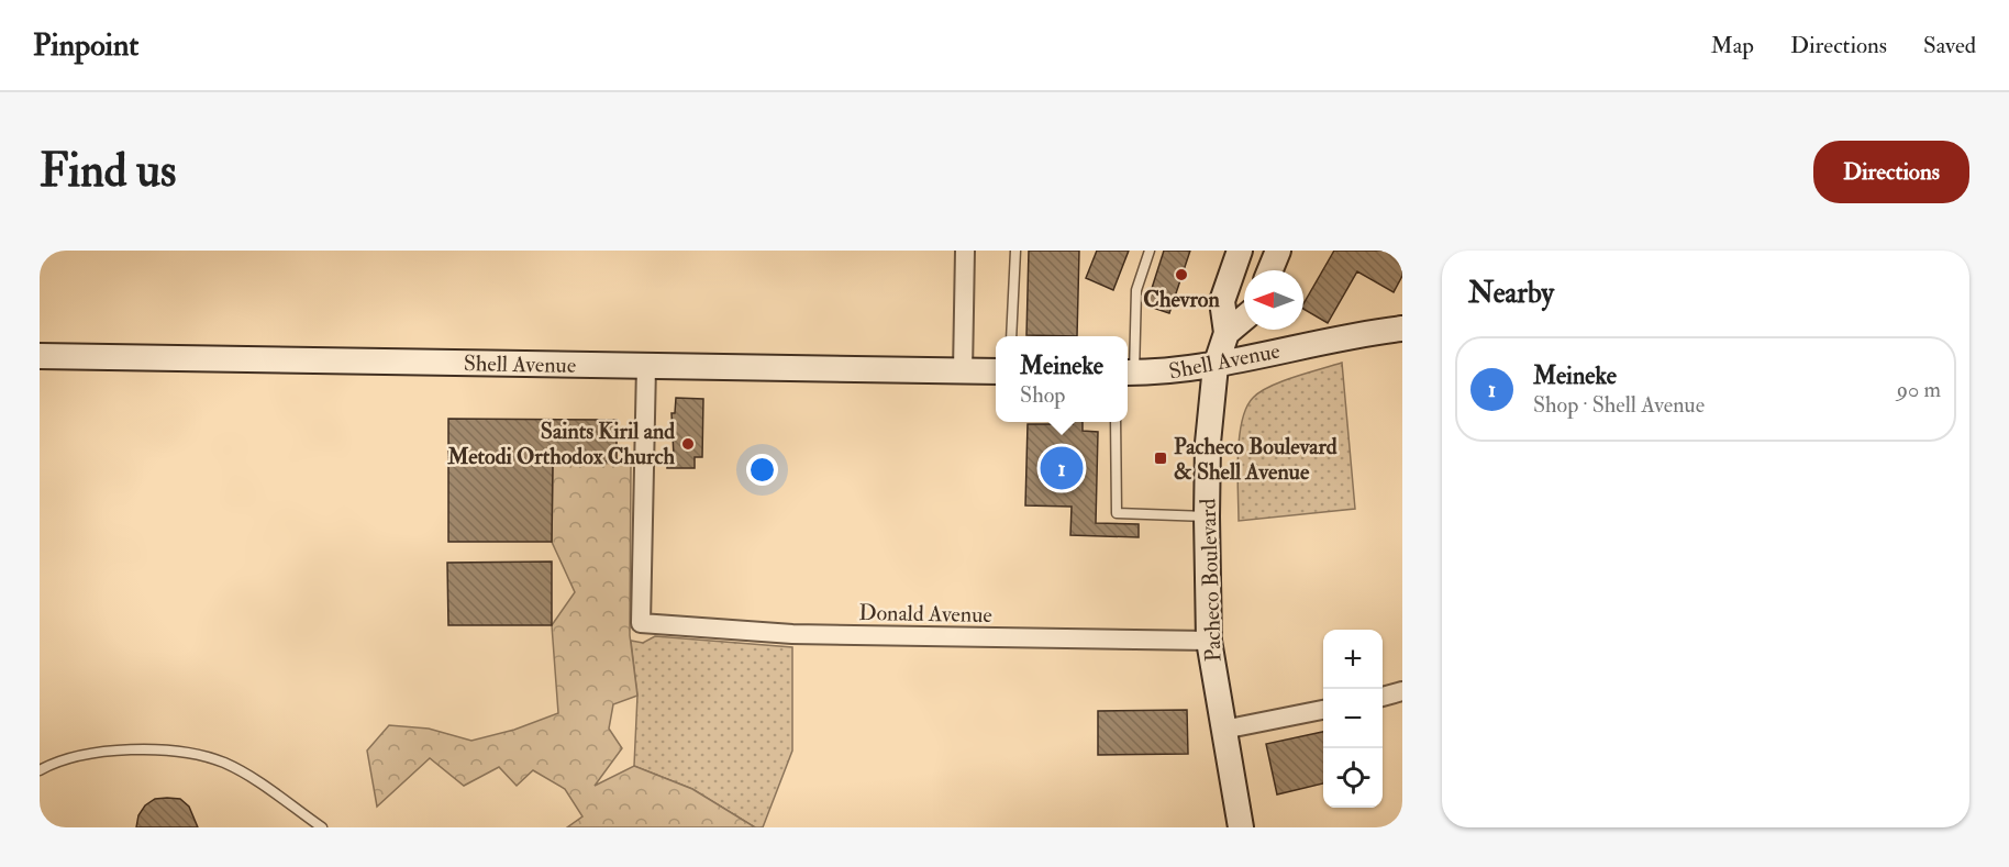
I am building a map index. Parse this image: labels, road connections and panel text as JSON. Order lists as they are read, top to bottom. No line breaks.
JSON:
{"streets":{"street":["Shell Avenue","Pacheco Boulevard","Donald Avenue"]},"crossings":[["Shell Avenue","Pacheco Boulevard"],["Shell Avenue","Donald Avenue"],["Pacheco Boulevard","Donald Avenue"]],"places":{"other":["Chevron","Saints Kiril and Metodi Orthodox Church"],"transit":["Pacheco Boulevard & Shell Avenue"]},"north":"left","page":{"header":"Pinpoint","nav":["Map","Directions","Saved"],"buttons":"Directions","title":"Find us","heading":"Nearby","popup":["Meineke","Shop"],"list":[{"mark":"1","name":"Meineke","note":"Shop · Shell Avenue","value":"90 m"}],"pins":"1","map_buttons":["+","−"]}}
